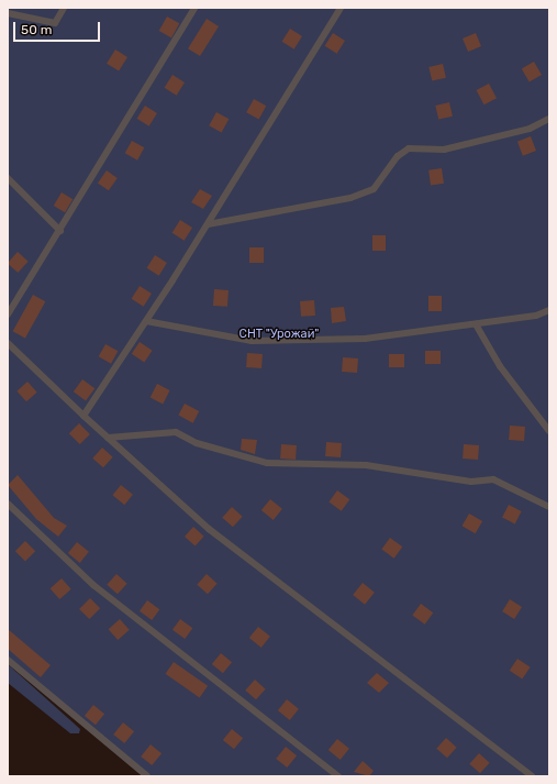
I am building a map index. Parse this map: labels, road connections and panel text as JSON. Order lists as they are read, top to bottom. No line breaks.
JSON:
{"parks":["СНТ \"Урожай\""],"scale_bar":"50 m"}
